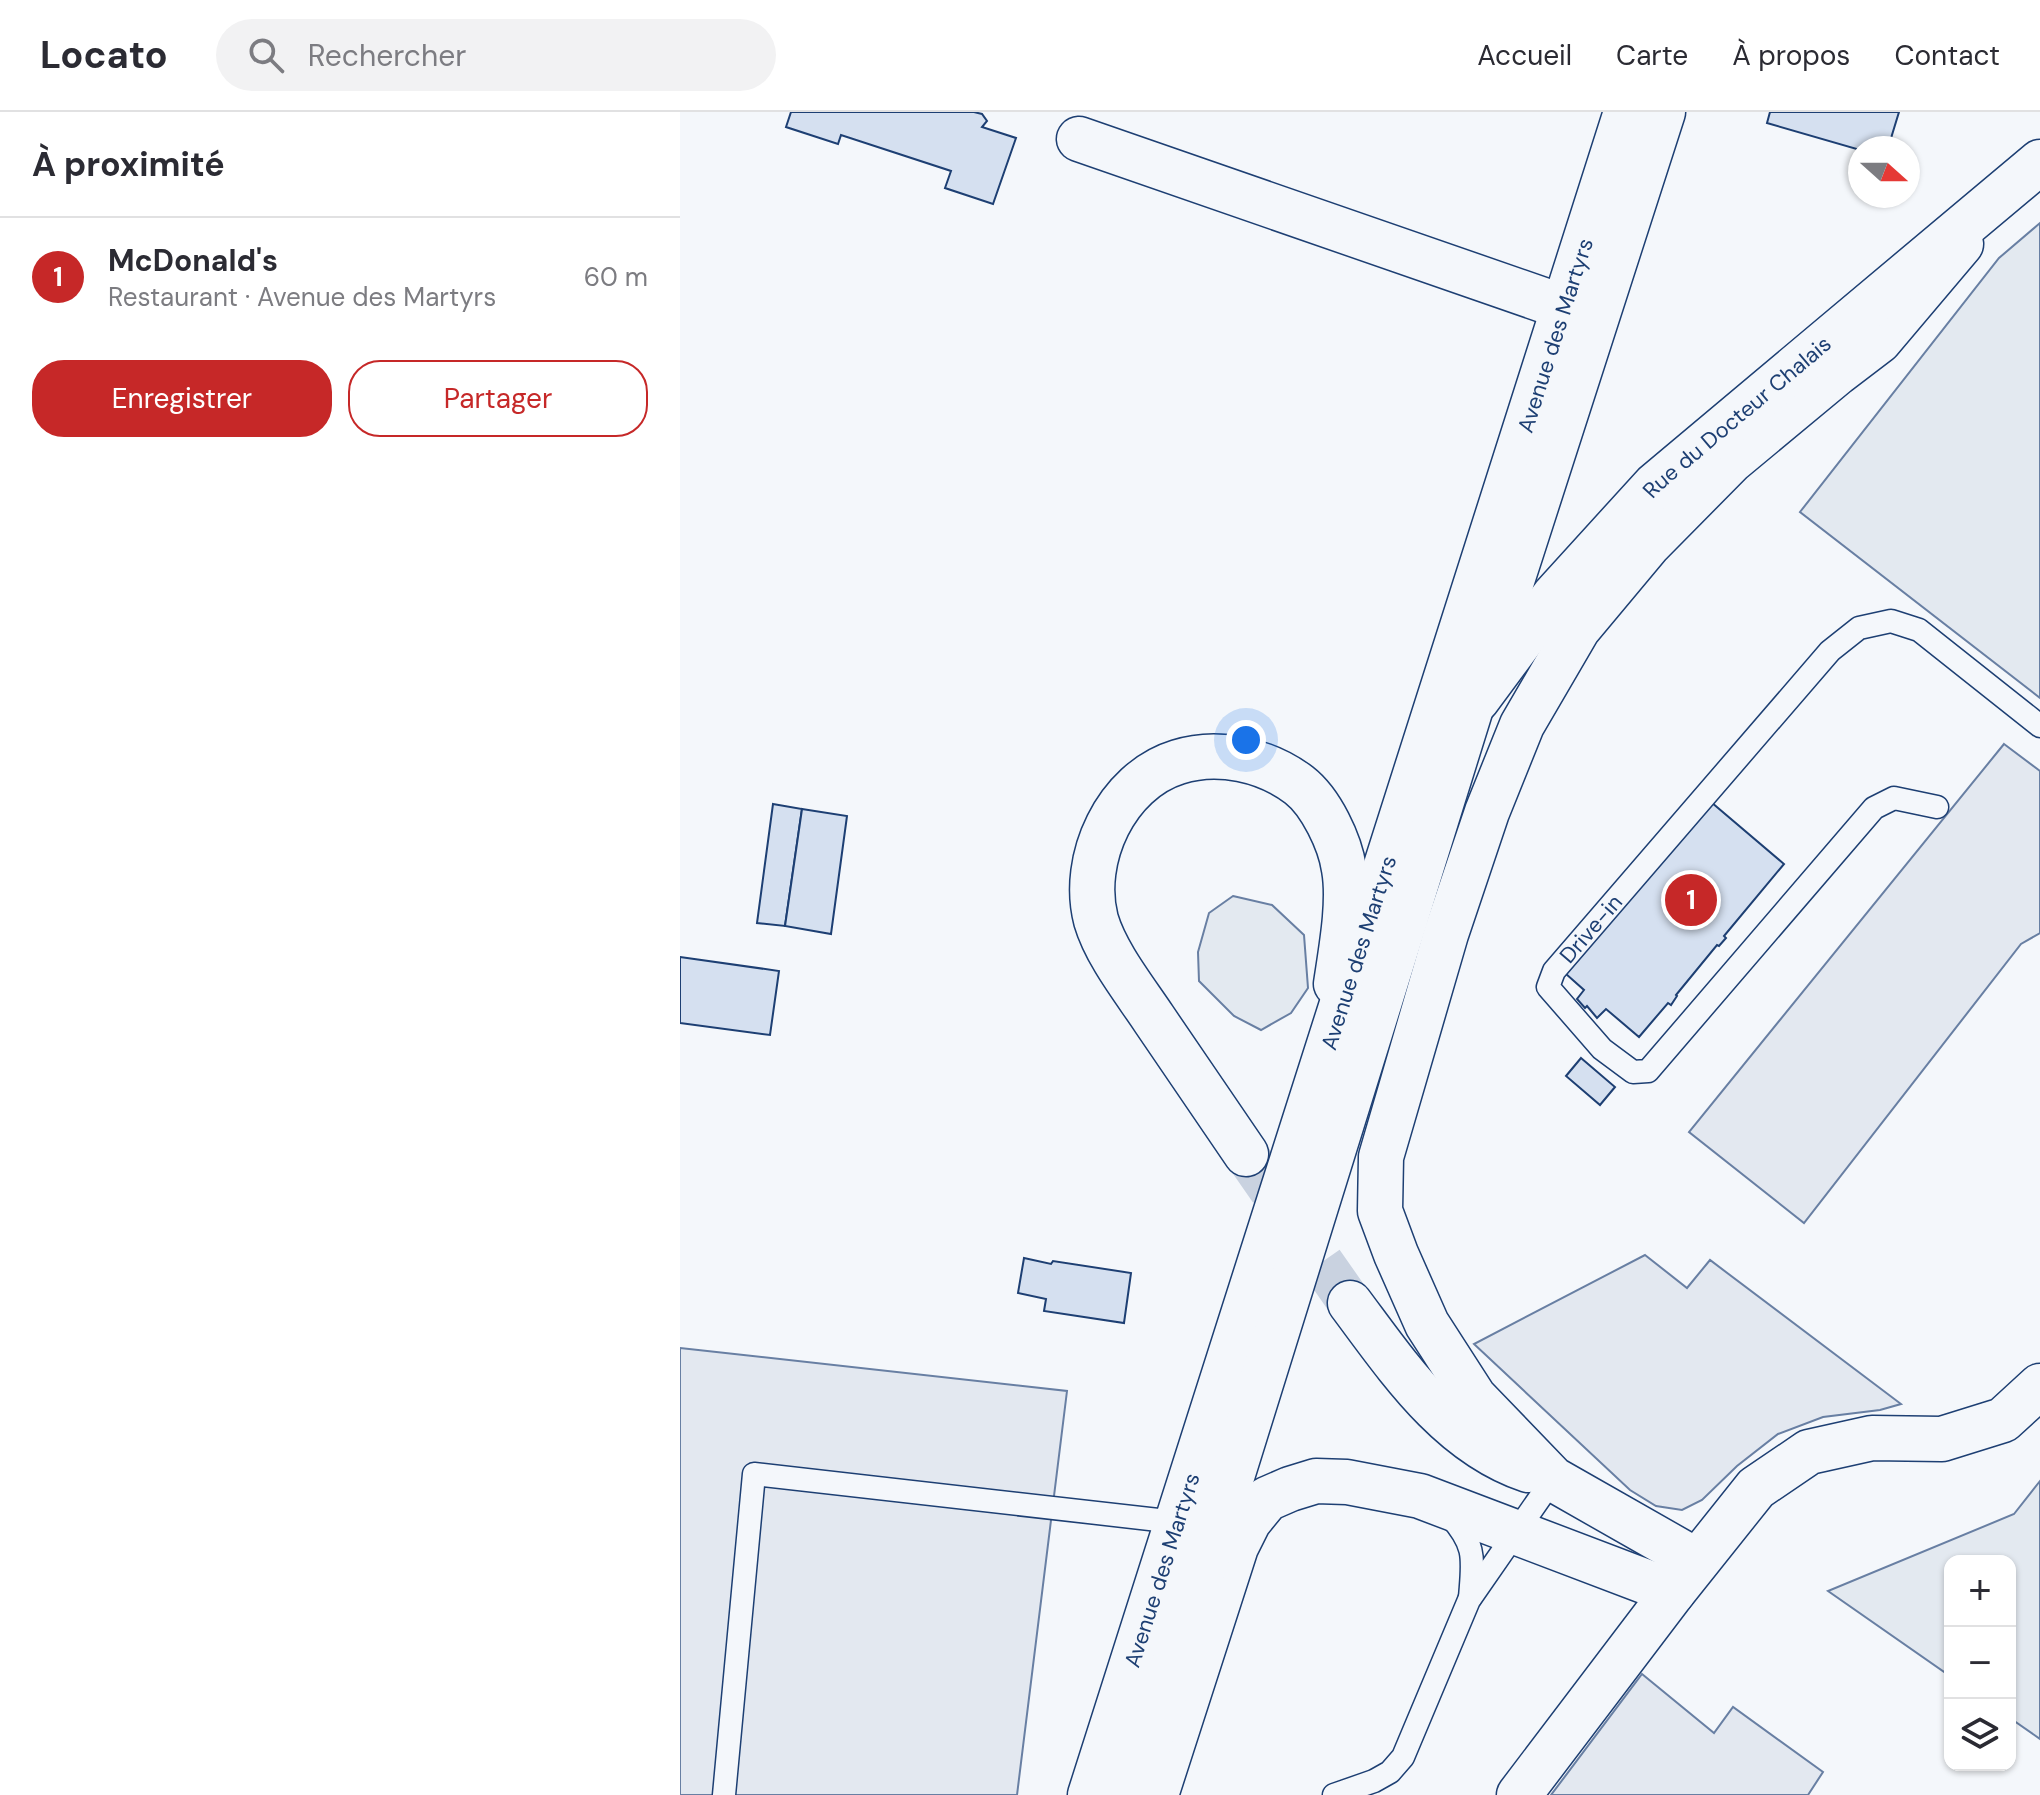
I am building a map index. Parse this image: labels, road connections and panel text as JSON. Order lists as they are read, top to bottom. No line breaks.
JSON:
{"streets":{"street":["Avenue des Martyrs","Rue du Docteur Chalais"],"lane":["Drive-in"]},"crossings":[["Avenue des Martyrs","Rue du Docteur Chalais"]],"north":"right","page":{"header":"Locato","search":"Rechercher","nav":["Accueil","Carte","À propos","Contact"],"heading":"À proximité","list":[{"mark":"1","name":"McDonald's","note":"Restaurant · Avenue des Martyrs","value":"60 m"}],"buttons":["Enregistrer","Partager"],"pins":"1","map_buttons":["+","−"]}}
